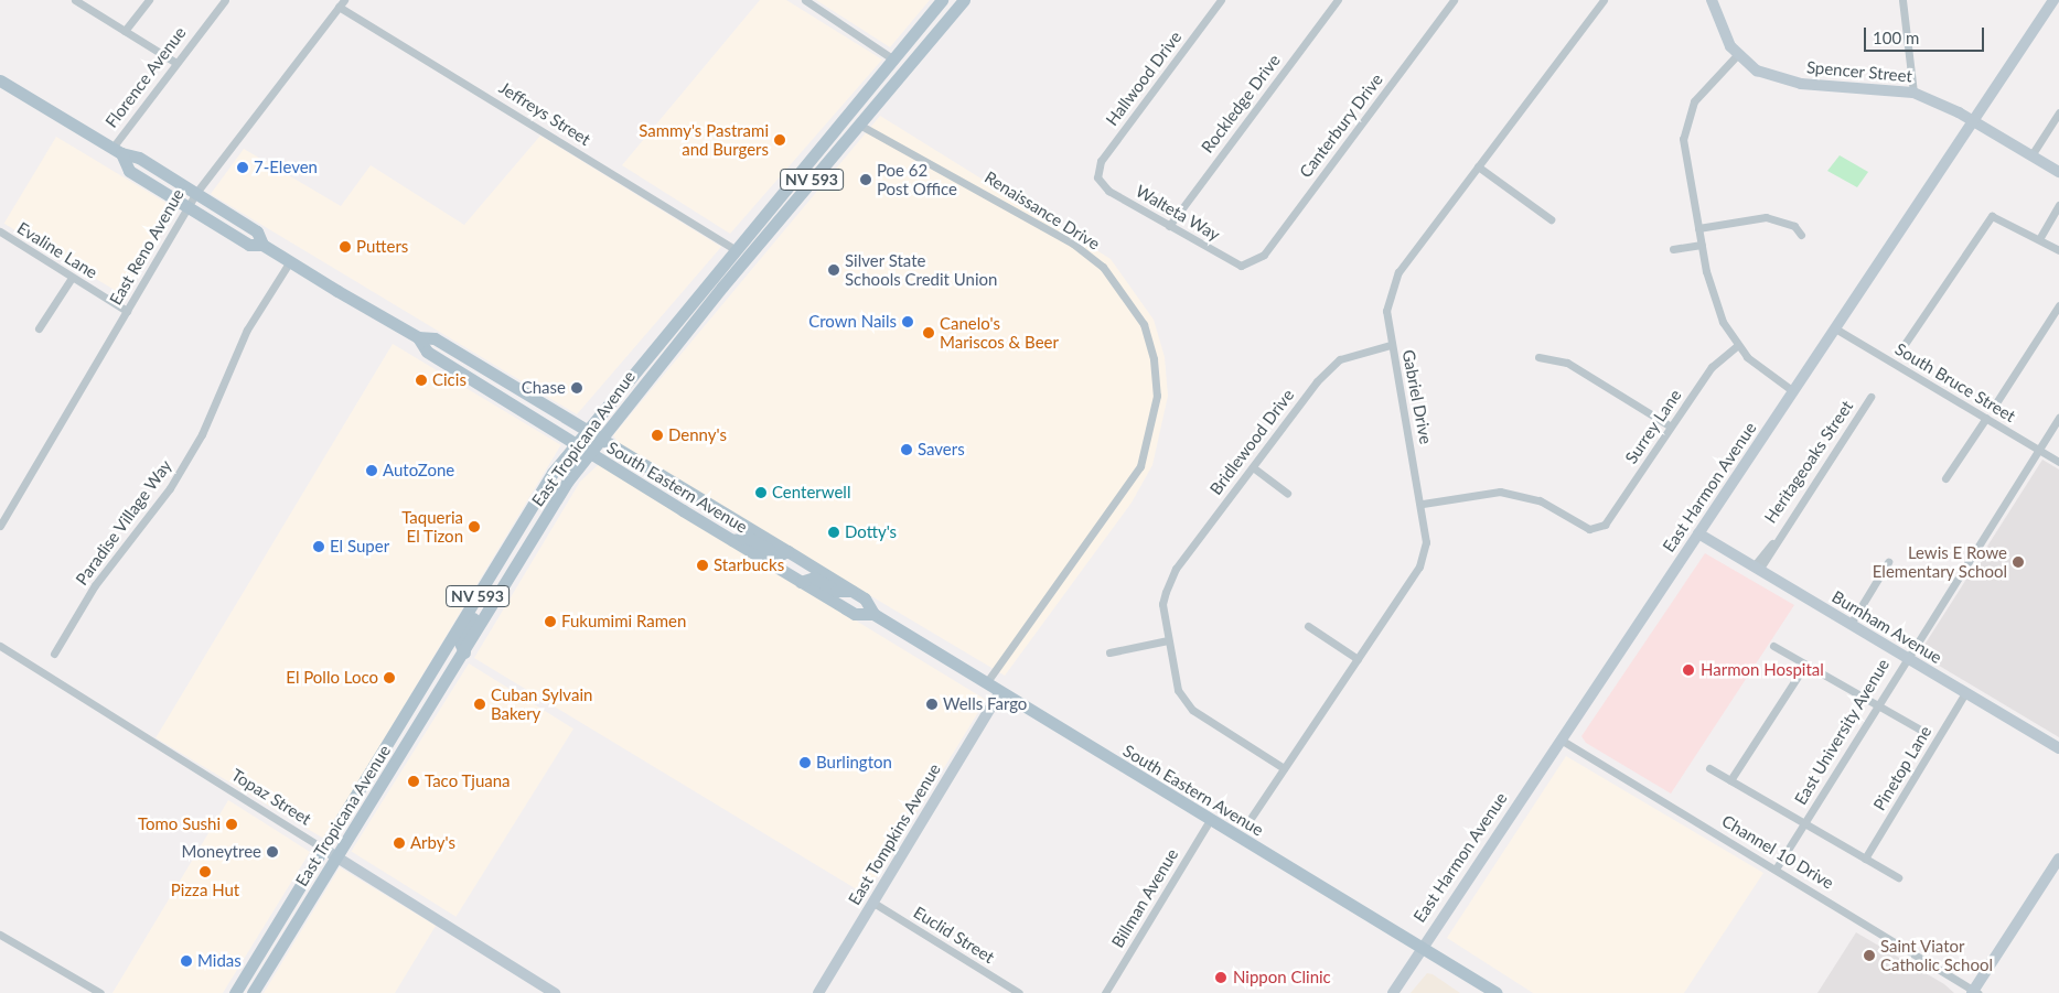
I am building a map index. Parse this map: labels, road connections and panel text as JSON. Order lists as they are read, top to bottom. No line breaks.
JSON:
{"streets":{"main road":["NV 593","East Tropicana Avenue","South Eastern Avenue"],"street":["Spencer Street","Florence Avenue","Hallwood Drive","Rockledge Drive","Jeffreys Street","Canterbury Drive","Renaissance Drive","Walteta Way","East Reno Avenue","Evaline Lane","South Bruce Street","Gabriel Drive","Surrey Lane","Bridlewood Drive","Heritageoaks Street","East Harmon Avenue","Paradise Village Way","Burnham Avenue","East University Avenue","Pinetop Lane","Topaz Street","East Tompkins Avenue","Channel 10 Drive","Billman Avenue","Euclid Street"]},"crossings":[["Spencer Street","East Harmon Avenue"],["Florence Avenue","South Eastern Avenue"],["Hallwood Drive","Walteta Way"],["Rockledge Drive","Walteta Way"],["Jeffreys Street","East Reno Avenue"],["Jeffreys Street","East Tropicana Avenue"],["Canterbury Drive","Walteta Way"],["Renaissance Drive","East Tropicana Avenue"],["Renaissance Drive","South Eastern Avenue"],["East Reno Avenue","Evaline Lane"],["East Reno Avenue","South Eastern Avenue"],["South Bruce Street","East Harmon Avenue"],["South Bruce Street","East University Avenue"],["Gabriel Drive","Surrey Lane"],["Gabriel Drive","Bridlewood Drive"],["East Tropicana Avenue","South Eastern Avenue"],["East Tropicana Avenue","Topaz Street"],["Heritageoaks Street","Burnham Avenue"],["South Eastern Avenue","East Harmon Avenue"],["South Eastern Avenue","Paradise Village Way"],["South Eastern Avenue","East Tompkins Avenue"],["South Eastern Avenue","Billman Avenue"],["East Harmon Avenue","Burnham Avenue"],["East Harmon Avenue","Channel 10 Drive"],["Burnham Avenue","East University Avenue"],["Burnham Avenue","Pinetop Lane"],["East University Avenue","Channel 10 Drive"],["East Tompkins Avenue","Euclid Street"]],"places":["Sammy's Pastrami and Burgers","7-Eleven","Poe 62 Post Office","Putters","Silver State Schools Credit Union","Crown Nails","Canelo's Mariscos & Beer","Cicis","Chase","Denny's","Savers","AutoZone","Centerwell","Taqueria El Tizon","Dotty's","El Super","Lewis E Rowe Elementary School","Starbucks","Fukumimi Ramen","Harmon Hospital","El Pollo Loco","Cuban Sylvain Bakery","Wells Fargo","Burlington","Taco Tjuana","Tomo Sushi","Arby's","Moneytree","Pizza Hut","Saint Viator Catholic School","Midas","Nippon Clinic"],"scale_bar":"100 m"}
